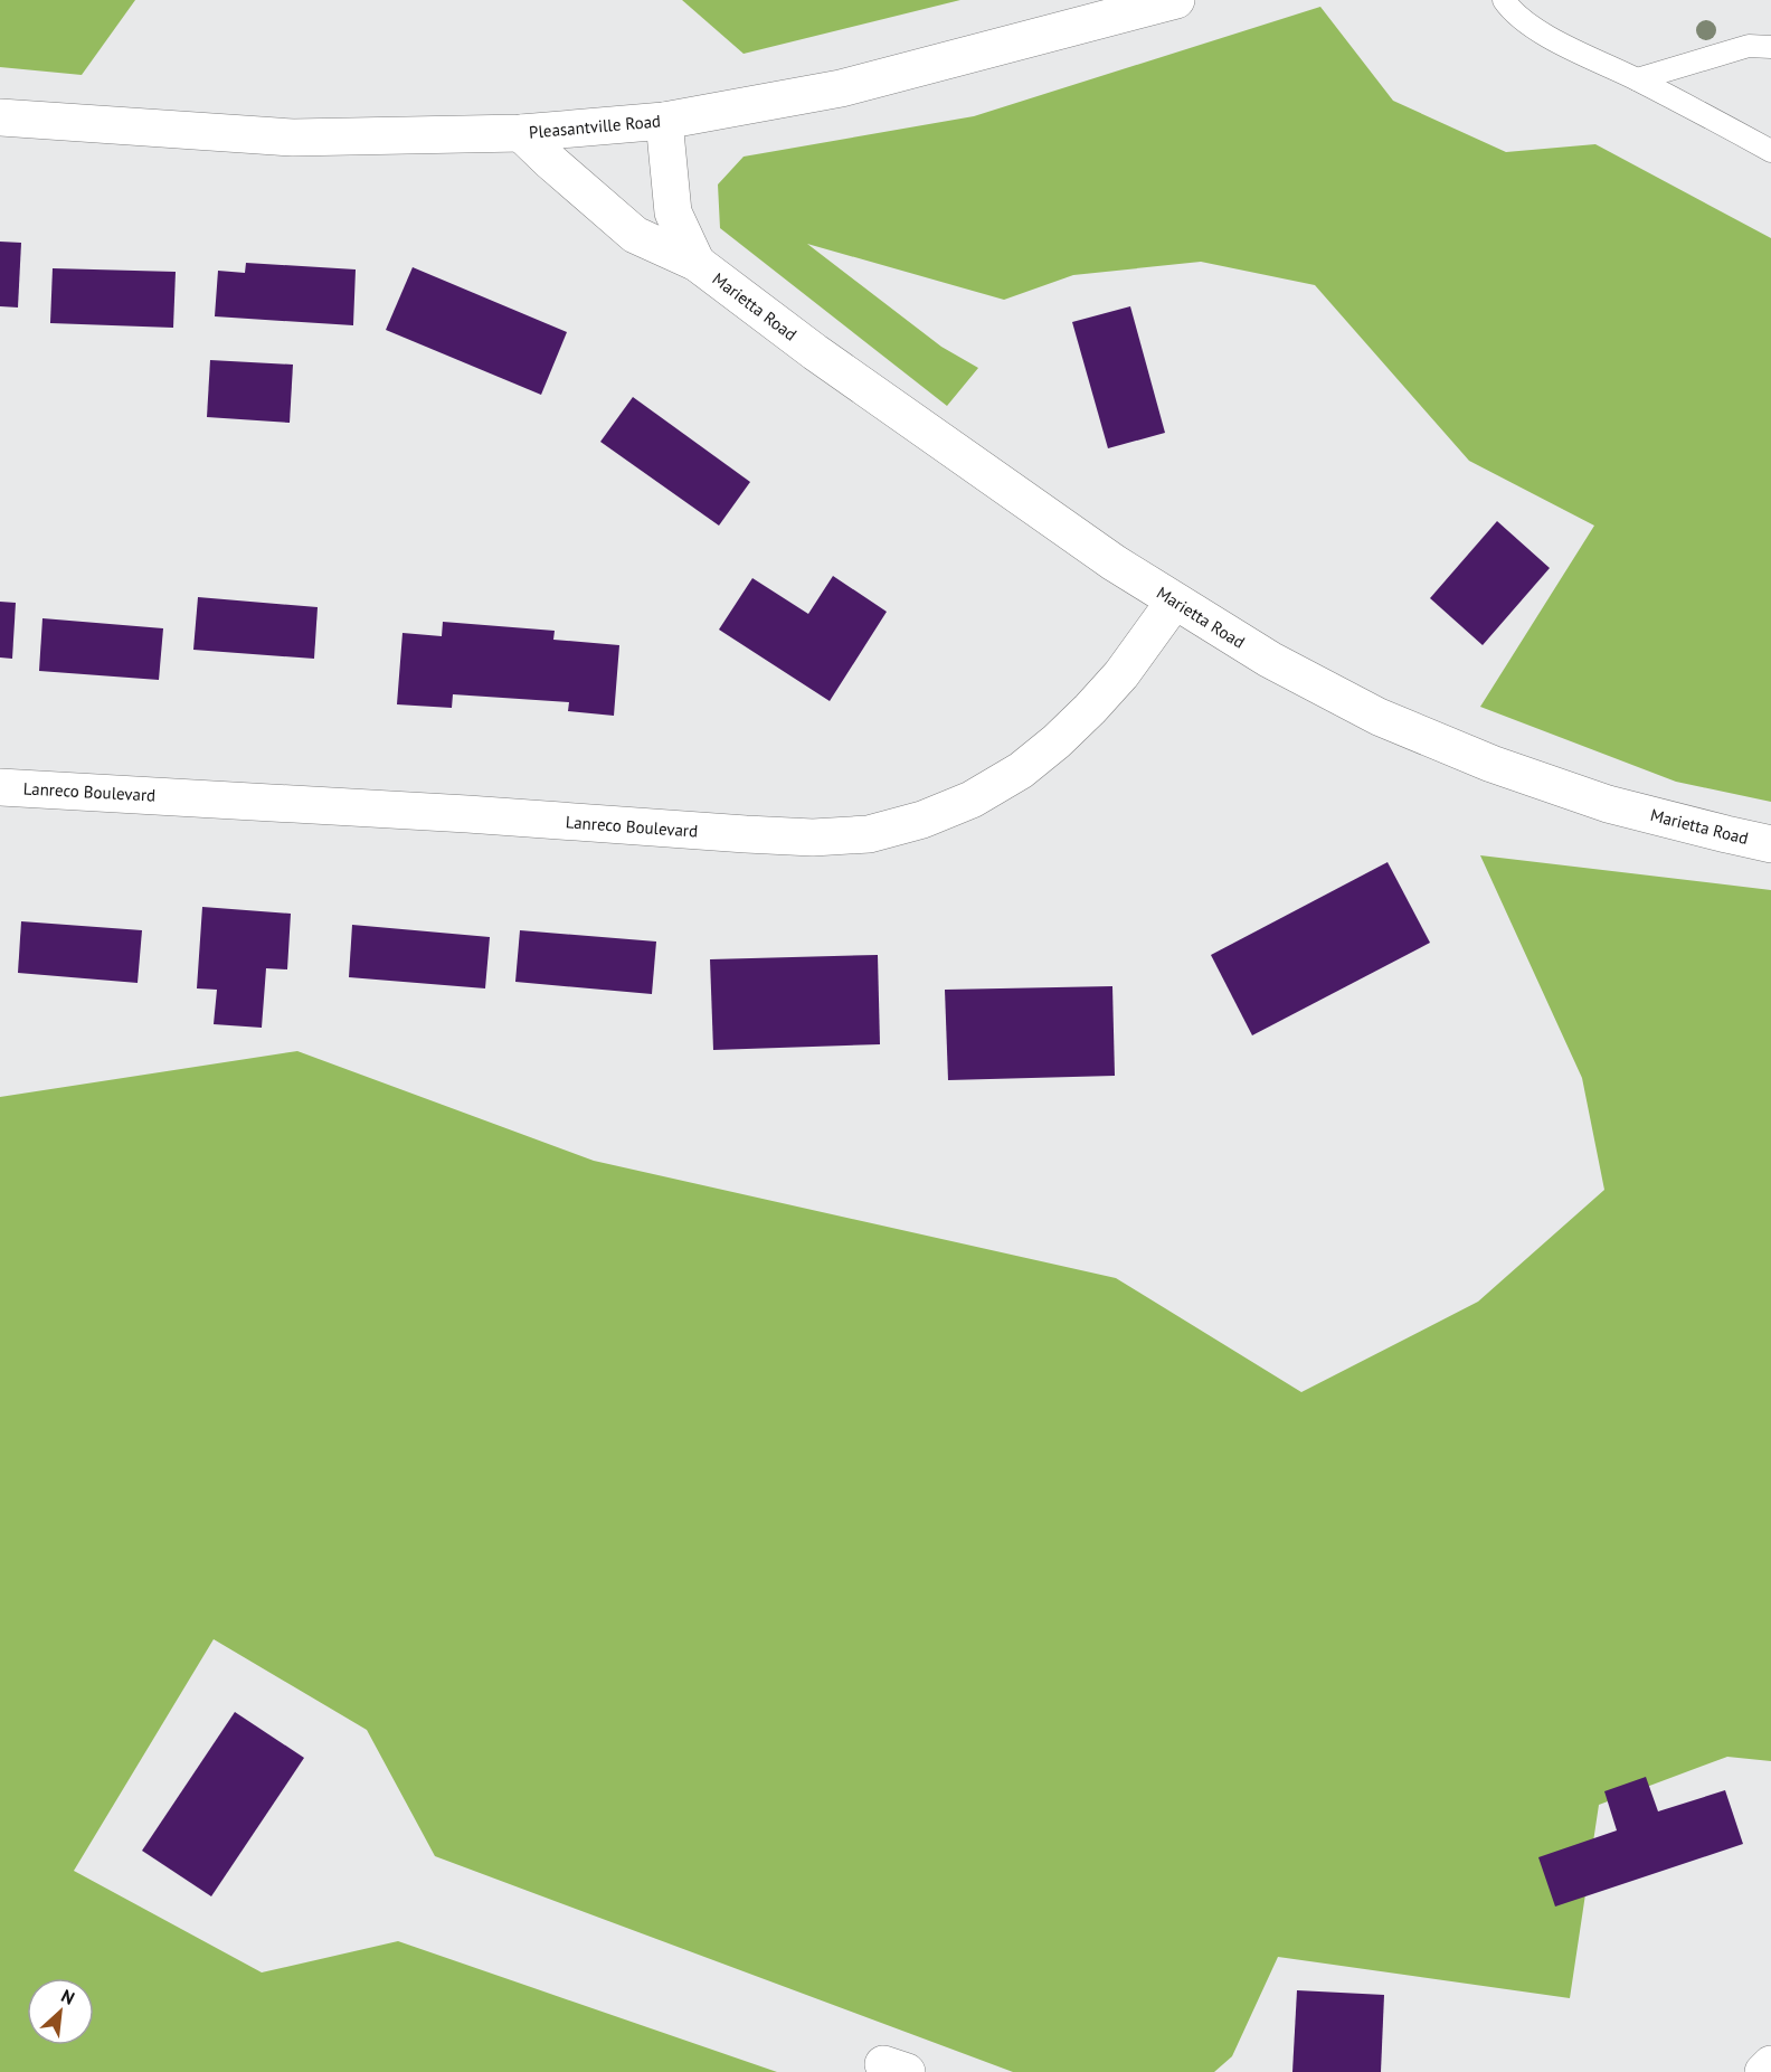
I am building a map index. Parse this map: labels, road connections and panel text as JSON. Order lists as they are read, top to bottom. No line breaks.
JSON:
{"streets":{"street":["Pleasantville Road","Marietta Road","Lanreco Boulevard"]},"crossings":[["Pleasantville Road","Marietta Road"],["Marietta Road","Lanreco Boulevard"]],"north":"top right"}
